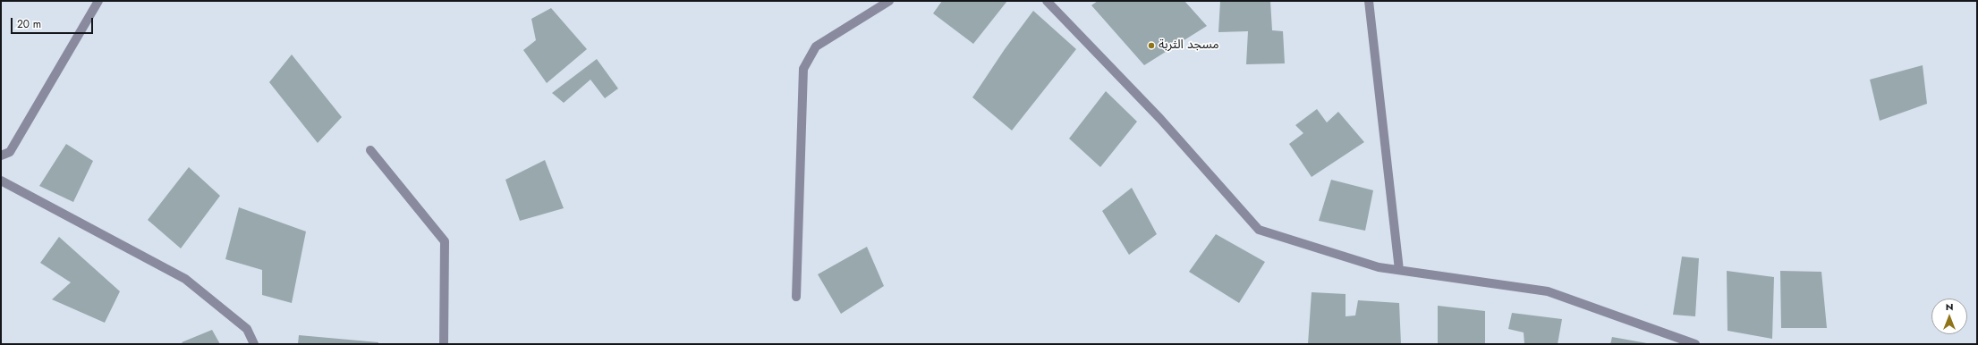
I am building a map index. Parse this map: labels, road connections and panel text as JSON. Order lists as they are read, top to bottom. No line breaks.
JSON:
{"places":["مسجد الثربة"],"scale_bar":"20 m","north":"top"}
